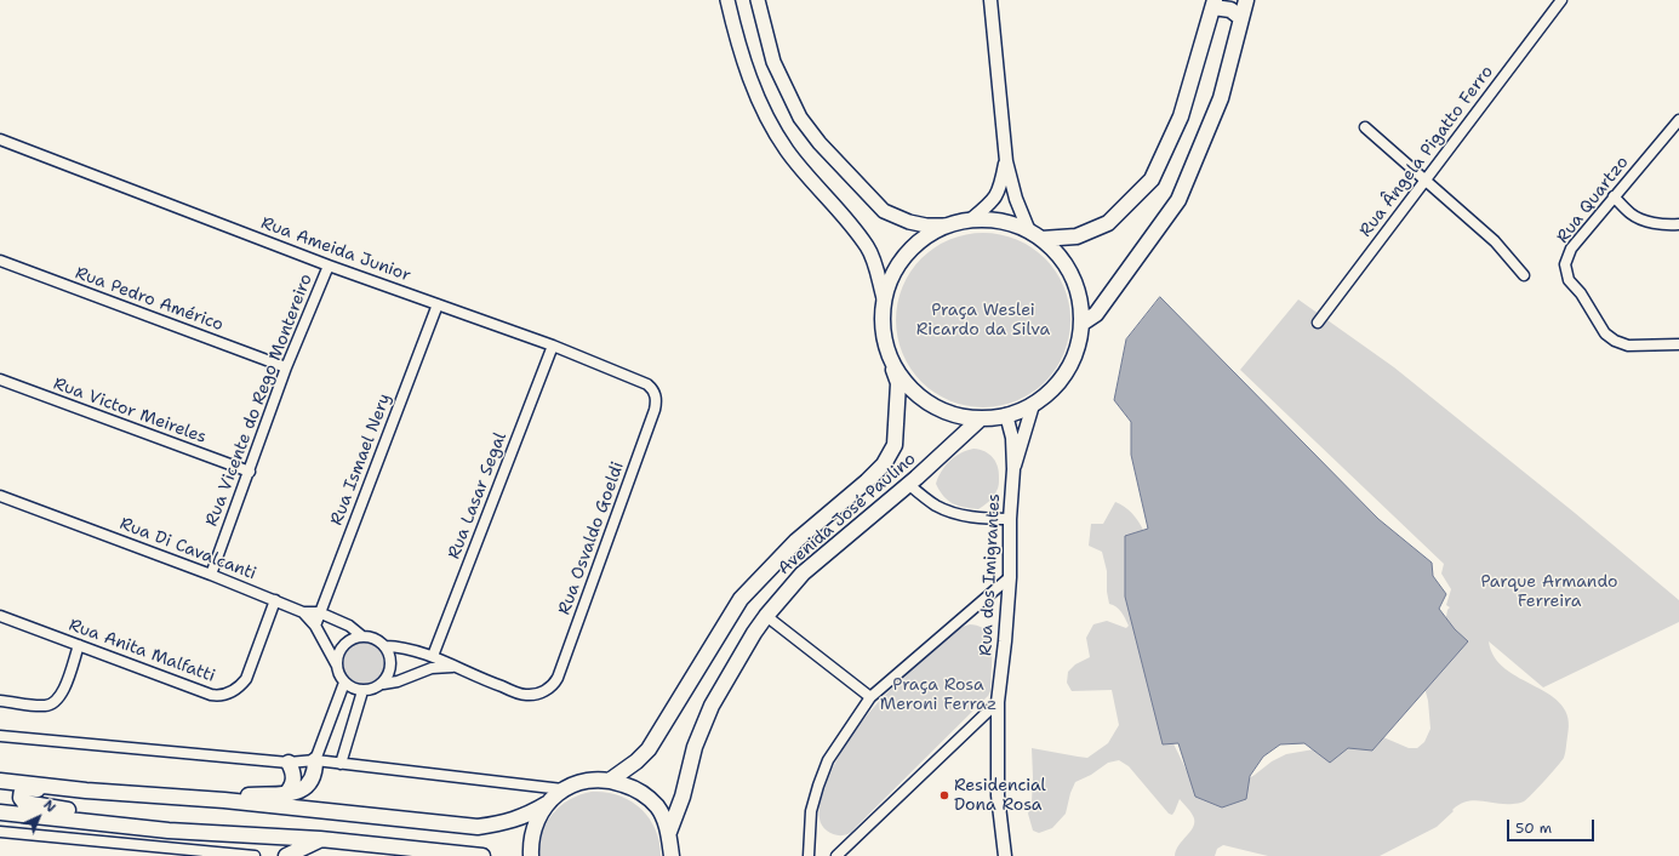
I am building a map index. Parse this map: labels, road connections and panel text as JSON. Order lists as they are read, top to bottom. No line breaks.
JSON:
{"streets":{"main road":["Avenida José Paulino"],"street":["Rua Ângela Pigatto Ferro","Rua Quartzo","Rua Ameida Junior","Rua Pedro Américo","Rua Vicente do Rego Montereiro","Rua Victor Meireles","Rua Ismael Nery","Rua Lasar Segal","Rua Osvaldo Goeldi","Rua Di Cavalcanti","Rua dos Imigrantes","Rua Anita Malfatti"]},"crossings":[["Rua Ameida Junior","Rua Vicente do Rego Montereiro"],["Rua Ameida Junior","Rua Ismael Nery"],["Rua Ameida Junior","Rua Lasar Segal"],["Rua Ameida Junior","Rua Osvaldo Goeldi"],["Rua Pedro Américo","Rua Vicente do Rego Montereiro"],["Rua Vicente do Rego Montereiro","Rua Victor Meireles"],["Rua Vicente do Rego Montereiro","Rua Di Cavalcanti"],["Rua Ismael Nery","Rua Di Cavalcanti"],["Rua Di Cavalcanti","Rua Anita Malfatti"]],"parks":["Praça Weslei Ricardo da Silva","Parque Armando Ferreira","Praça Rosa Meroni Ferraz"],"places":["Residencial Dona Rosa"],"scale_bar":"50 m","north":"top right"}
